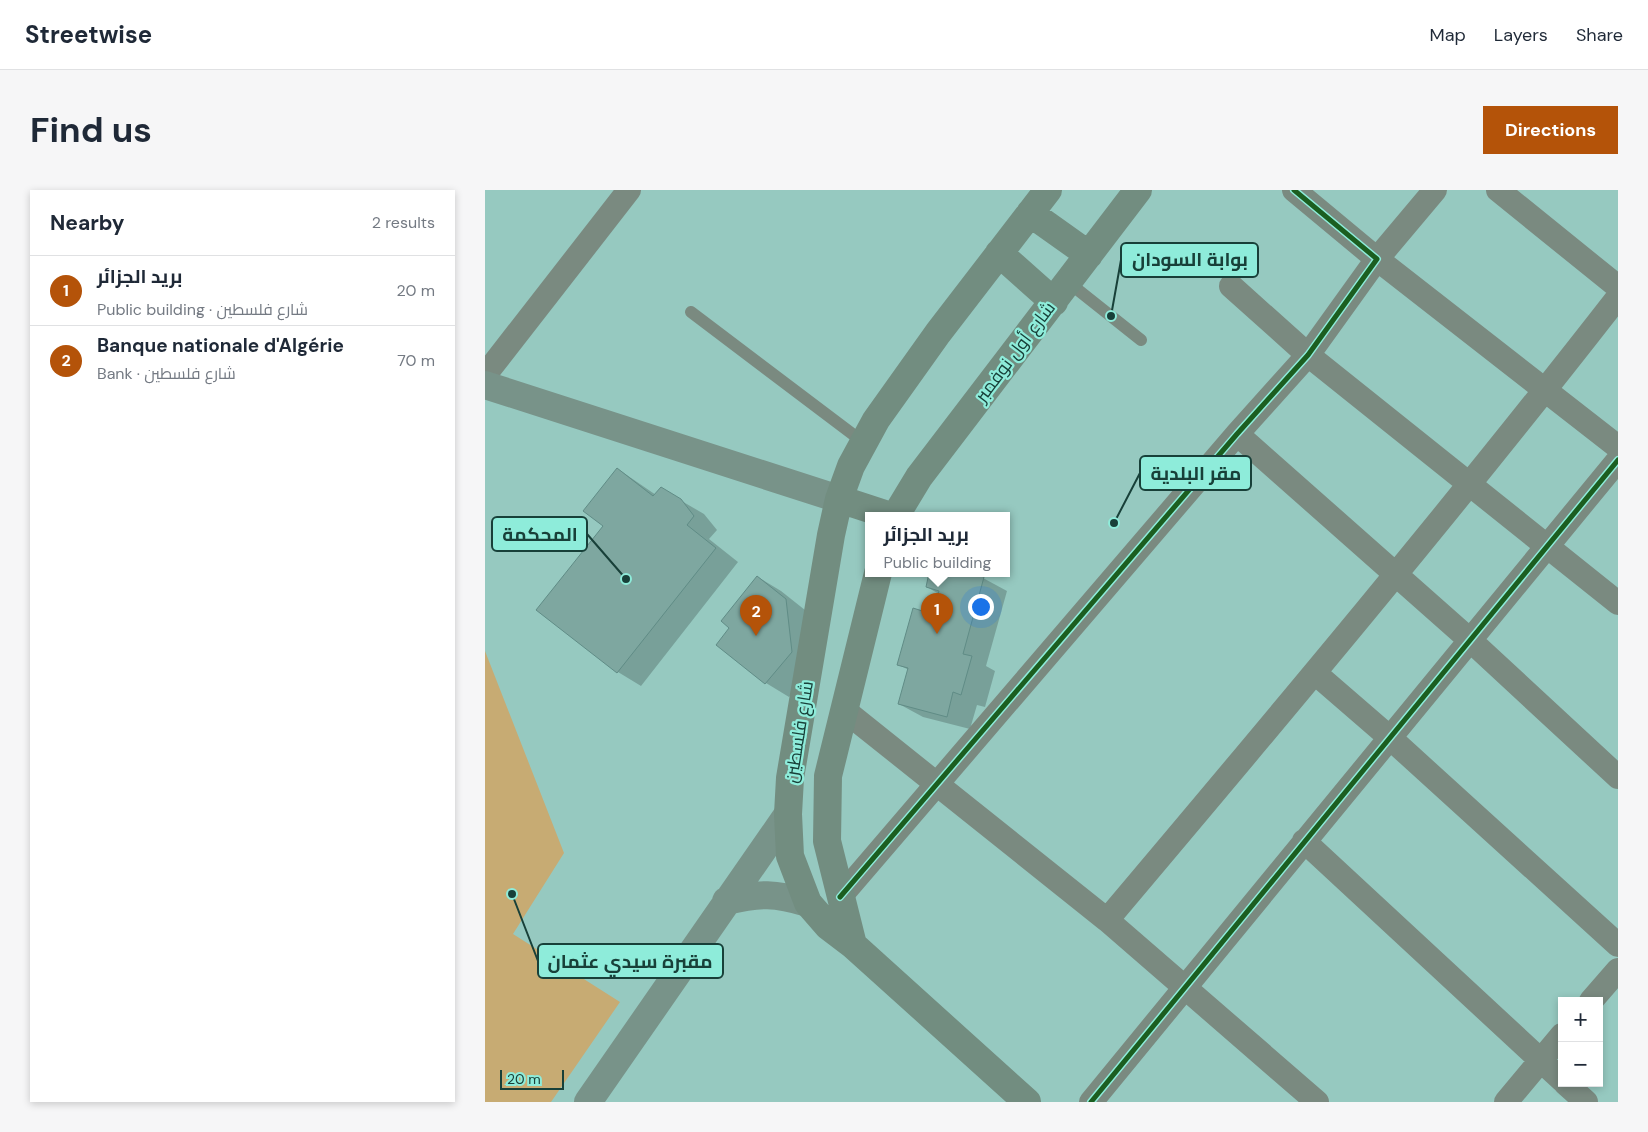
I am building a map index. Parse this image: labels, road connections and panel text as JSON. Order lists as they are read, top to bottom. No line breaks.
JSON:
{"streets":{"main road":["شارع أول نوفمبر","شارع فلسطين"]},"places":["بوابة السودان","مقر البلدية","المحكمة","مقبرة سيدي عثمان"],"scale_bar":"20 m","page":{"header":"Streetwise","nav":["Map","Layers","Share"],"buttons":"Directions","title":"Find us","heading":["Nearby","2 results"],"list":[{"mark":"1","name":"بريد الجزائر","note":"Public building · شارع فلسطين","value":"20 m"},{"mark":"2","name":"Banque nationale d'Algérie","note":"Bank · شارع فلسطين","value":"70 m"}],"popup":["بريد الجزائر","Public building"],"pins":["1","2"],"map_buttons":["+","−"],"scale":"20 m"}}
